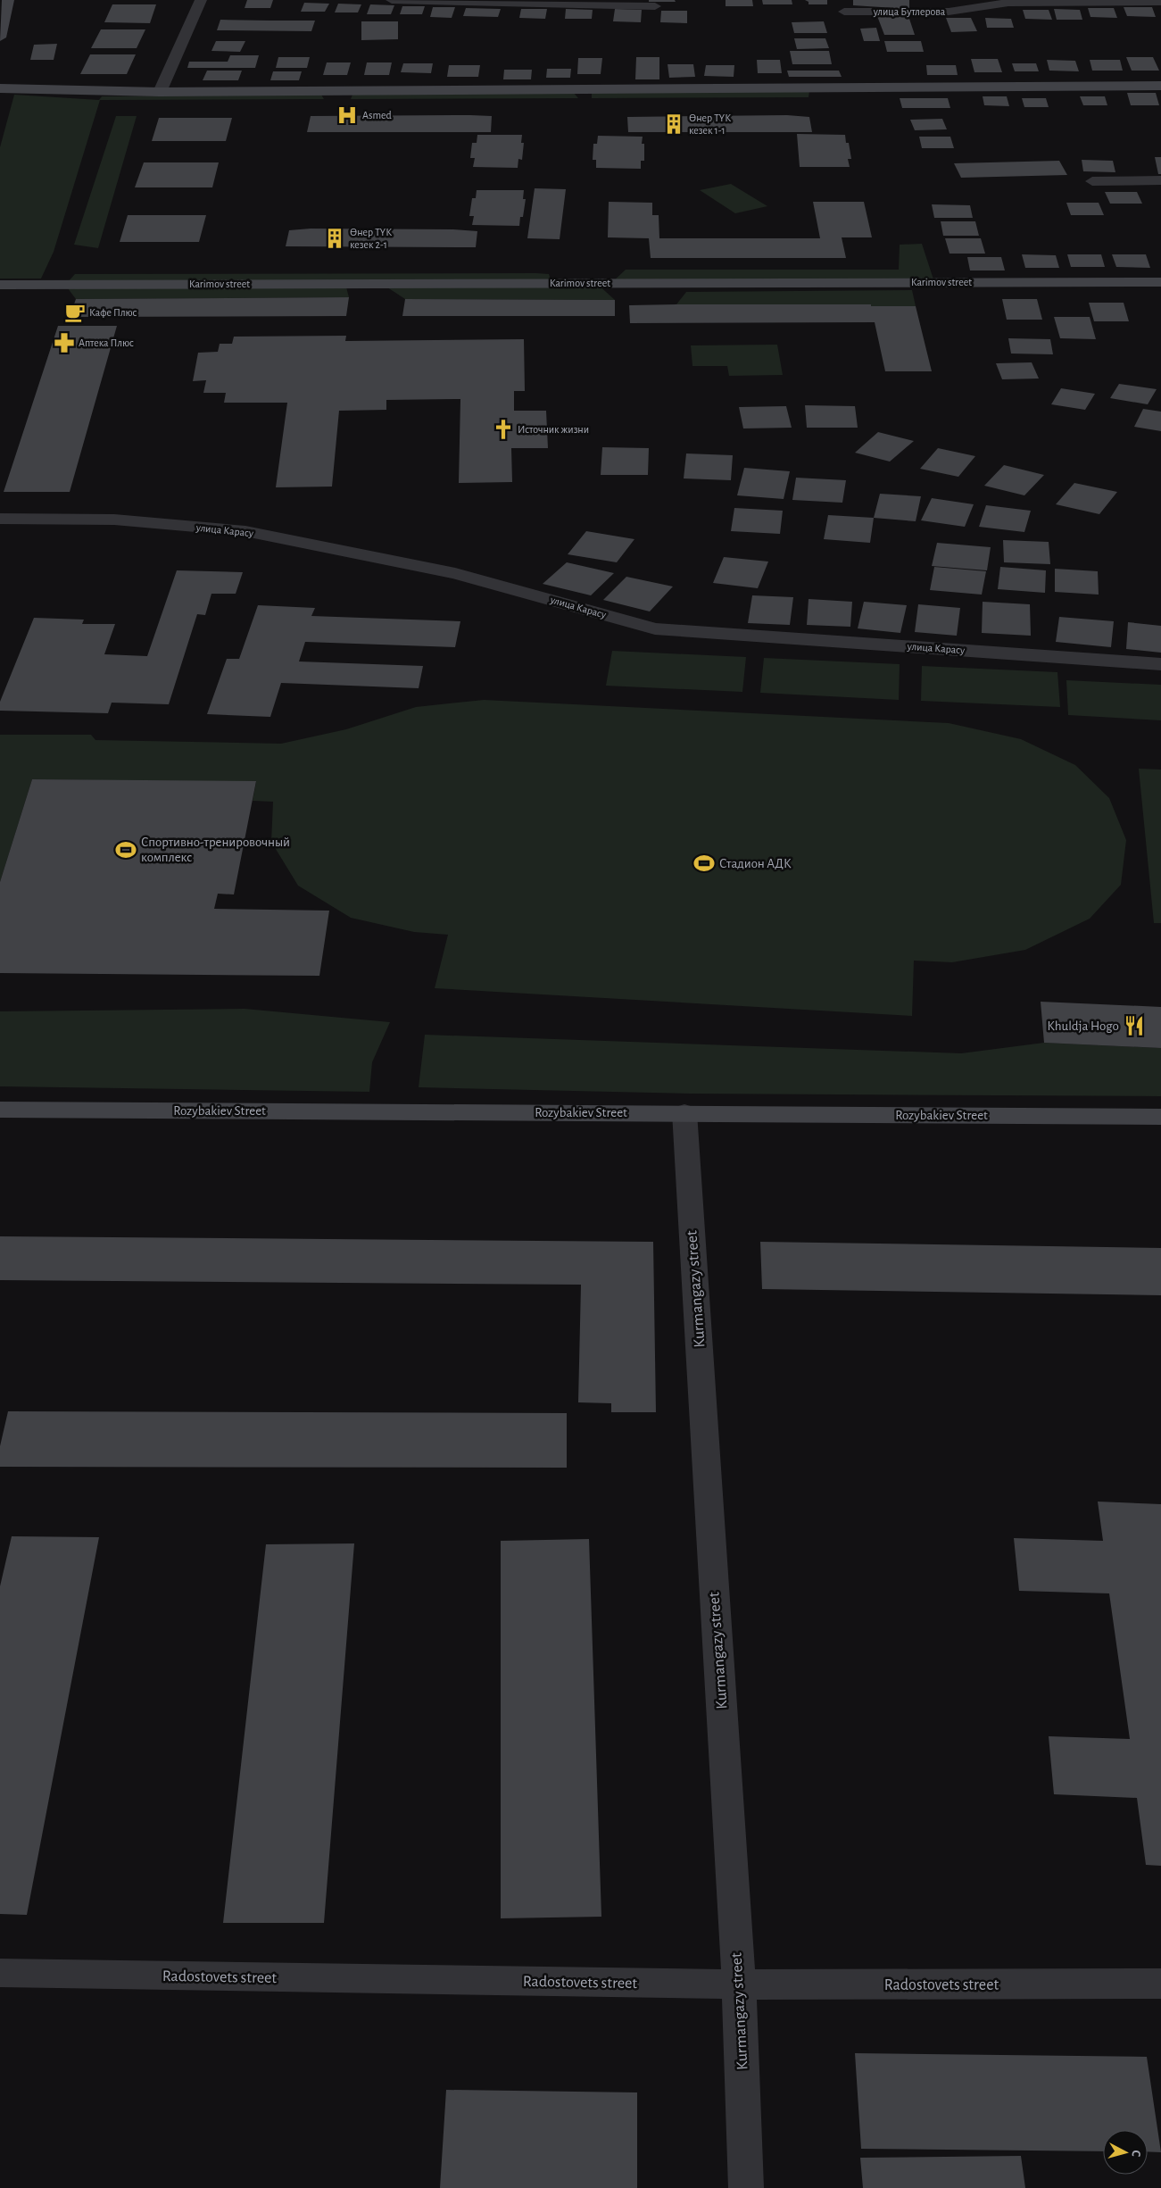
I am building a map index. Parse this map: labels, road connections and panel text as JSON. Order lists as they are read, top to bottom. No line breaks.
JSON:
{"streets":{"street":["улица Бутлерова","Karimov street","улица Карасу","Rozybakiev Street","Kurmangazy street","Radostovets street"]},"crossings":[["Rozybakiev Street","Kurmangazy street"],["Kurmangazy street","Radostovets street"]],"places":{"hospital":["Asmed"],"building":["Өнер ТҮК кезек 1-1","Өнер ТҮК кезек 2-1"],"cafe":["Кафе Плюс"],"pharmacy":["Аптека Плюс"],"church":["Источник жизни"],"sports":["Спортивно-тренировочный комплекс","Стадион АДК"],"restaurant":["Khuldja Hogo"]},"north":"right"}
